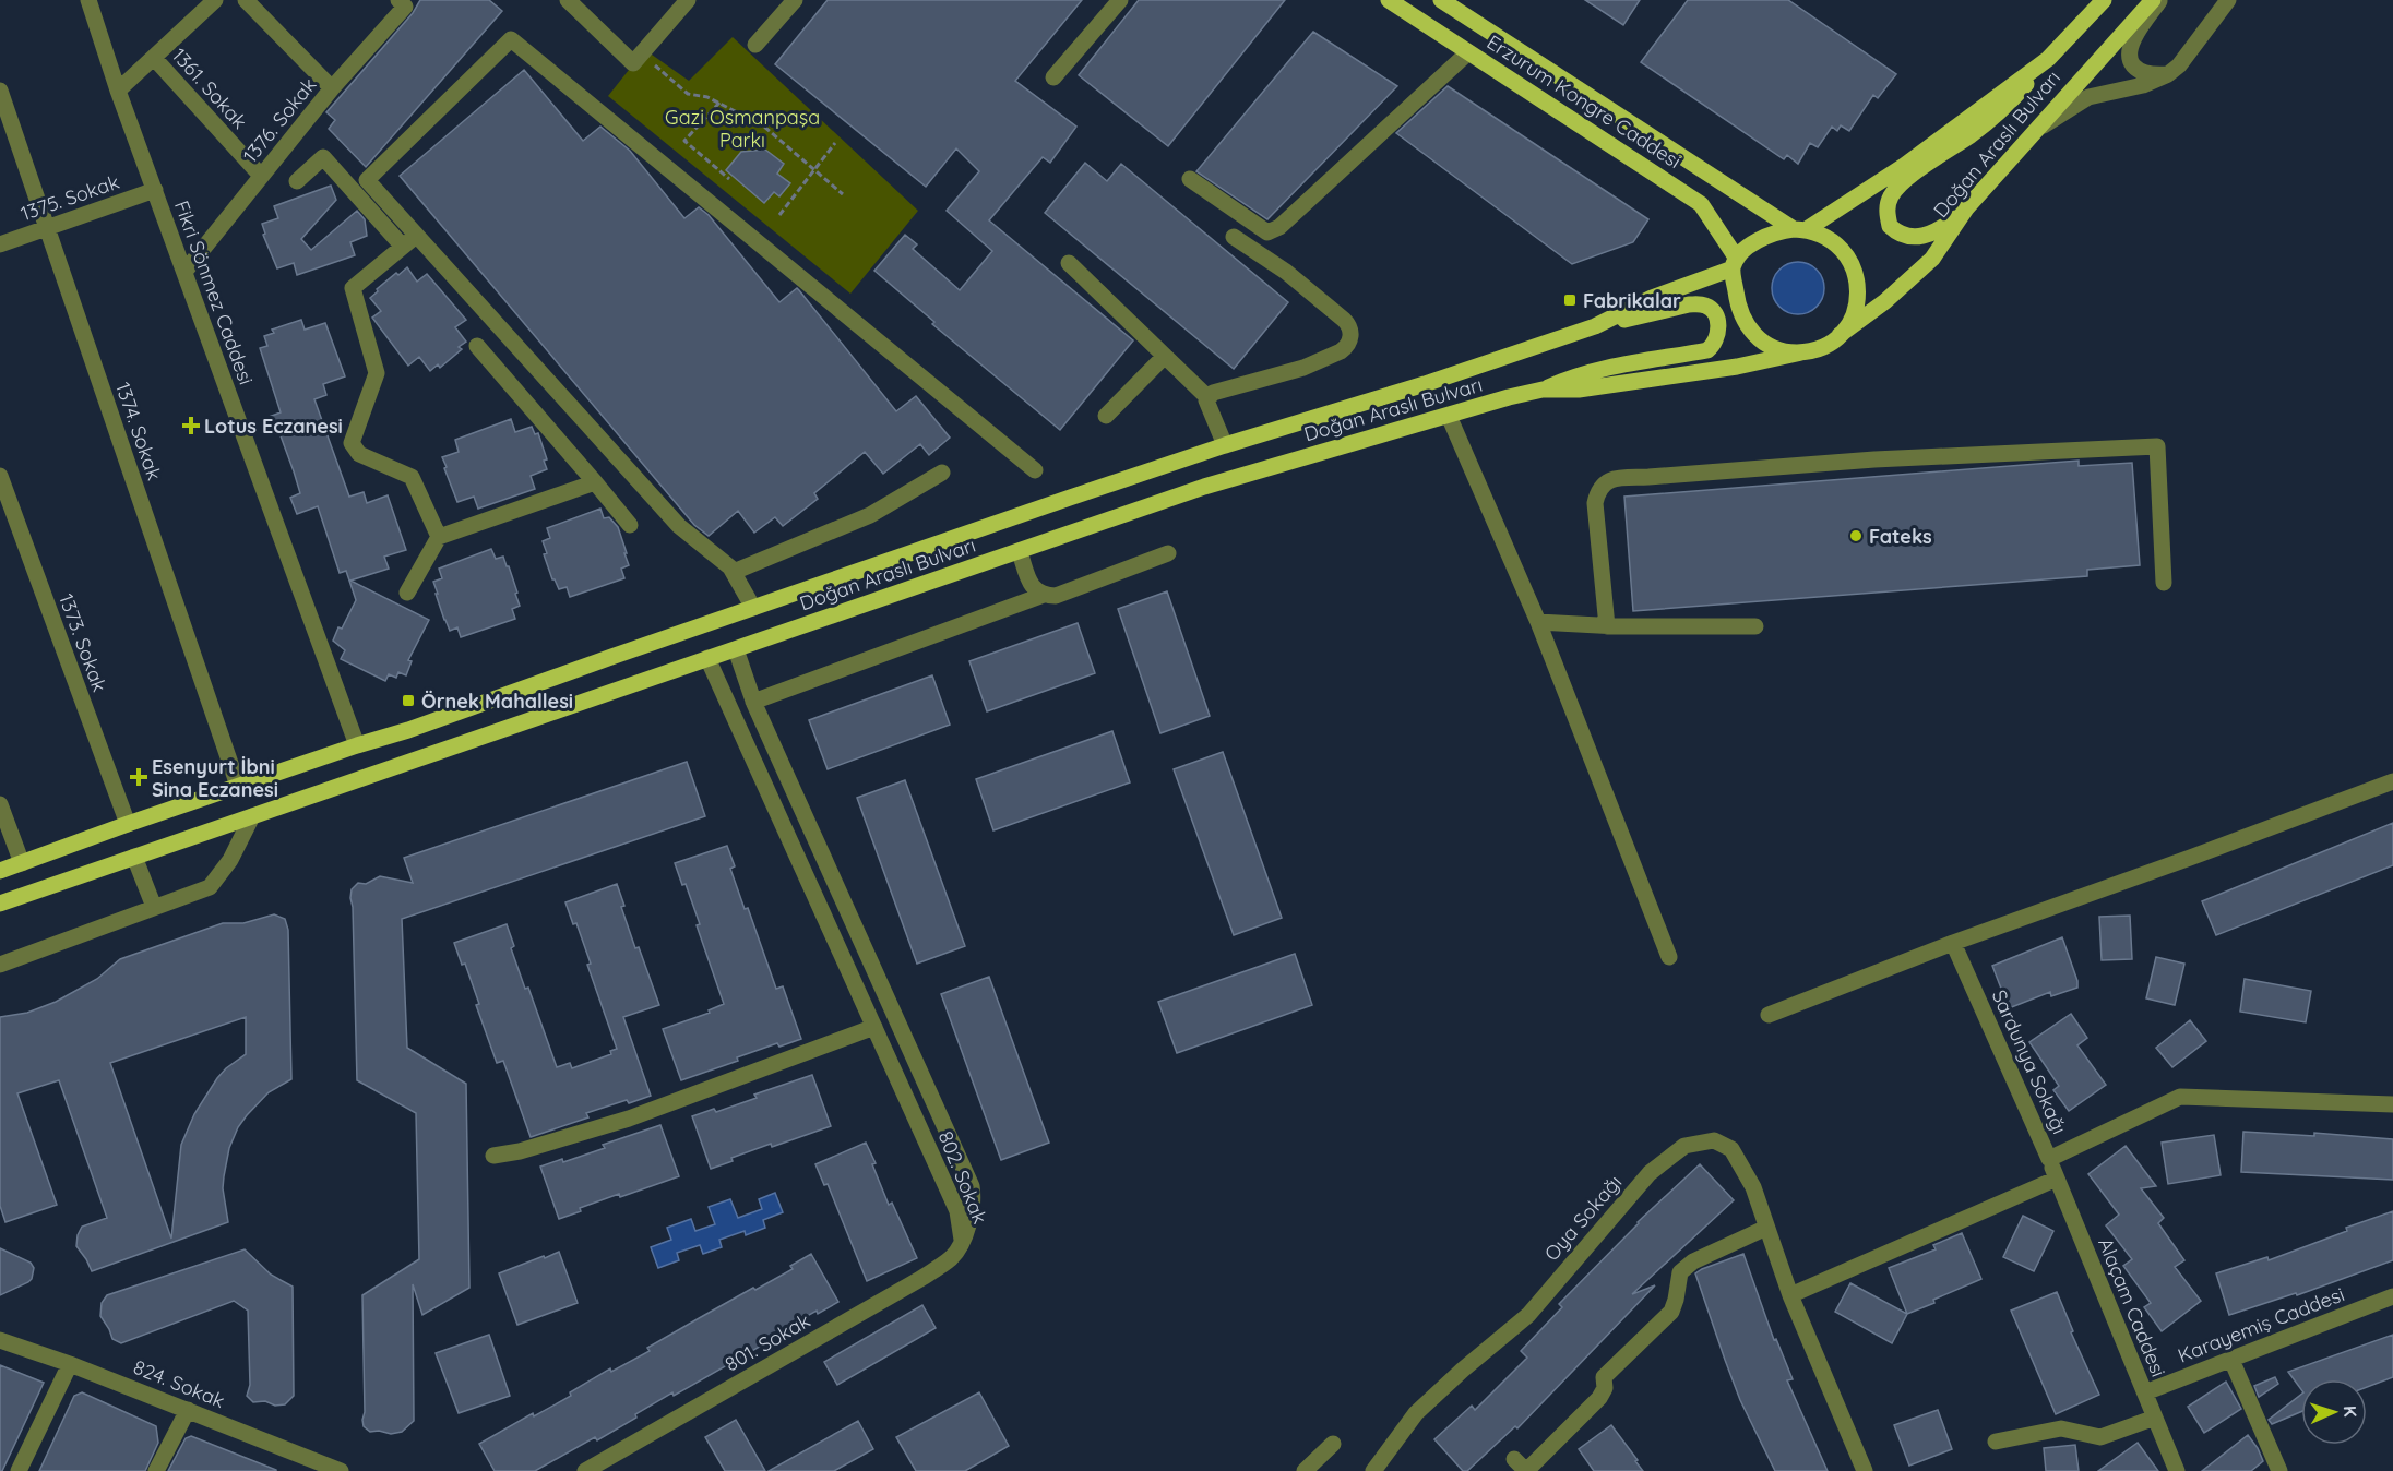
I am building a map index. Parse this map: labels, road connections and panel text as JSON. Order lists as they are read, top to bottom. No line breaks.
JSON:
{"streets":{"main road":["Erzurum Kongre Caddesi","Doğan Araslı Bulvarı"],"street":["1361. Sokak","1376. Sokak","1375. Sokak","Fikri Sönmez Caddesi","1374. Sokak","1373. Sokak","Sardunya Sokağı","802. Sokak","Oya Sokağı","Alaçam Caddesi","Karayemiş Caddesi","801. Sokak","824. Sokak"]},"crossings":[["1361. Sokak","1376. Sokak"],["Erzurum Kongre Caddesi","Doğan Araslı Bulvarı"],["1376. Sokak","Fikri Sönmez Caddesi"],["Doğan Araslı Bulvarı","Fikri Sönmez Caddesi"],["Doğan Araslı Bulvarı","1374. Sokak"],["Doğan Araslı Bulvarı","1373. Sokak"],["Doğan Araslı Bulvarı","802. Sokak"],["1375. Sokak","Fikri Sönmez Caddesi"],["1375. Sokak","1374. Sokak"],["Sardunya Sokağı","Alaçam Caddesi"],["802. Sokak","801. Sokak"],["Alaçam Caddesi","Karayemiş Caddesi"]],"parks":["Gazi Osmanpaşa Parkı"],"places":{"transit":["Fabrikalar","Örnek Mahallesi"],"health":["Lotus Eczanesi","Esenyurt İbni Sina Eczanesi"],"other":["Fateks"]},"north":"right"}
